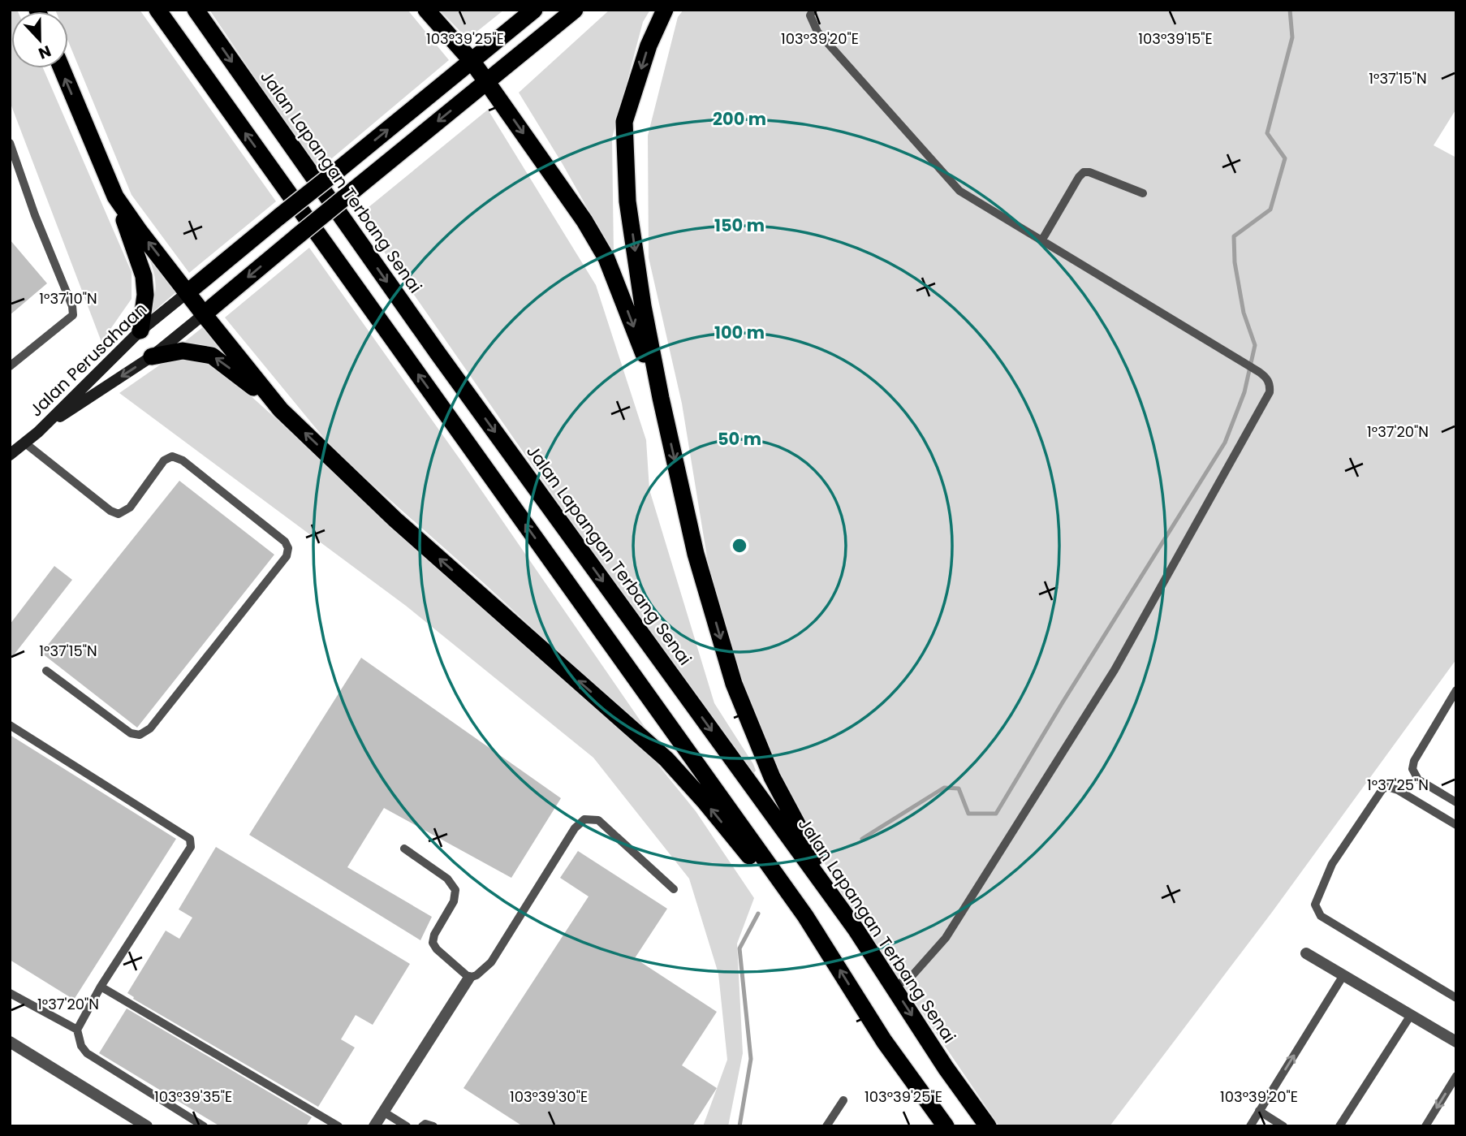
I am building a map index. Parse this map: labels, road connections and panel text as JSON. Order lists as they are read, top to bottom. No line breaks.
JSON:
{"streets":{"highway":["Jalan Lapangan Terbang Senai"],"main road":["Jalan Perusahaan"]},"north":"bottom","coordinates":["103°39'25\"E","103°39'20\"E","103°39'15\"E","1°37'15\"N","1°37'10\"N","1°37'20\"N","1°37'25\"N","103°39'35\"E","103°39'30\"E"],"rings":["200 m","150 m","100 m","50 m"]}
